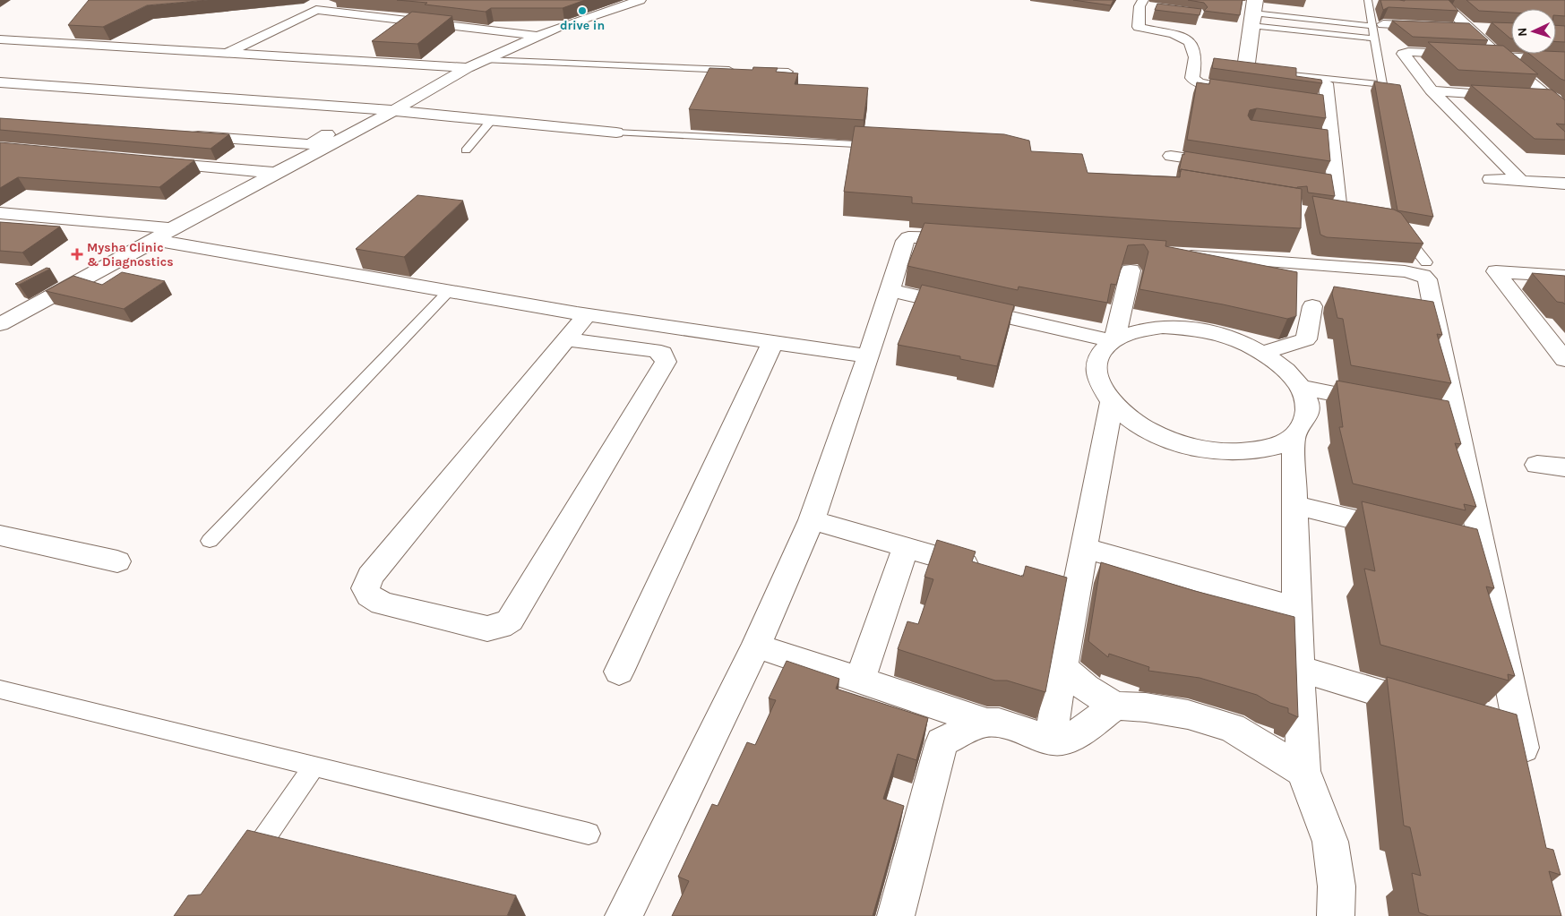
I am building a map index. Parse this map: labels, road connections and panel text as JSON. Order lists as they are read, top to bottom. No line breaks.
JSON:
{"places":{"other":["drive in"],"health":["Mysha Clinic & Diagnostics"]},"north":"left"}
